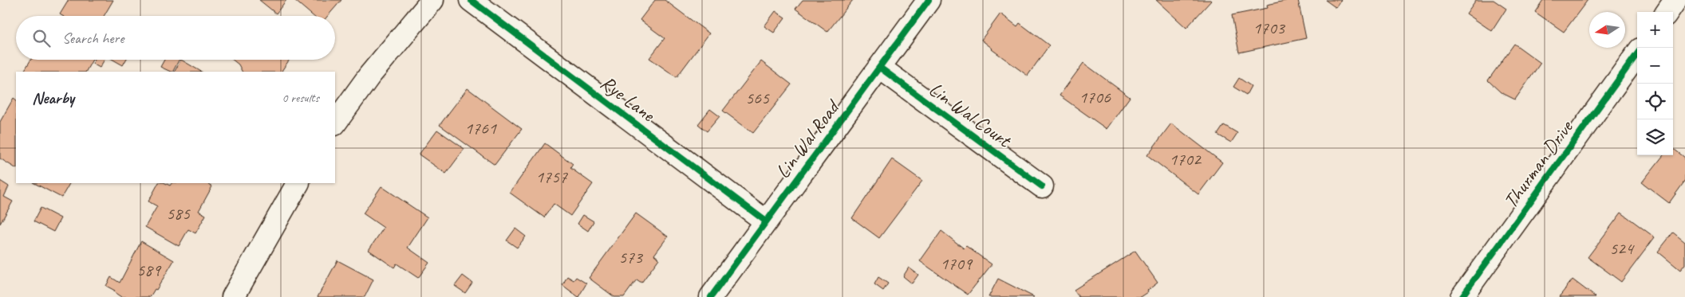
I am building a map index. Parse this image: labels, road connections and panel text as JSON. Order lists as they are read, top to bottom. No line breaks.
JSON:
{"streets":{"street":["Rye Lane","Lin Wal Court","Lin Wal Road","Thurman Drive"]},"crossings":[["Rye Lane","Lin Wal Road"],["Lin Wal Court","Lin Wal Road"]],"house_numbers":["1703","1706","565","1761","1702","1757","585","524","573","1709","589"],"north":"left","page":{"map_buttons":["+","−"],"search":"Search here","heading":["Nearby","0 results"]}}
